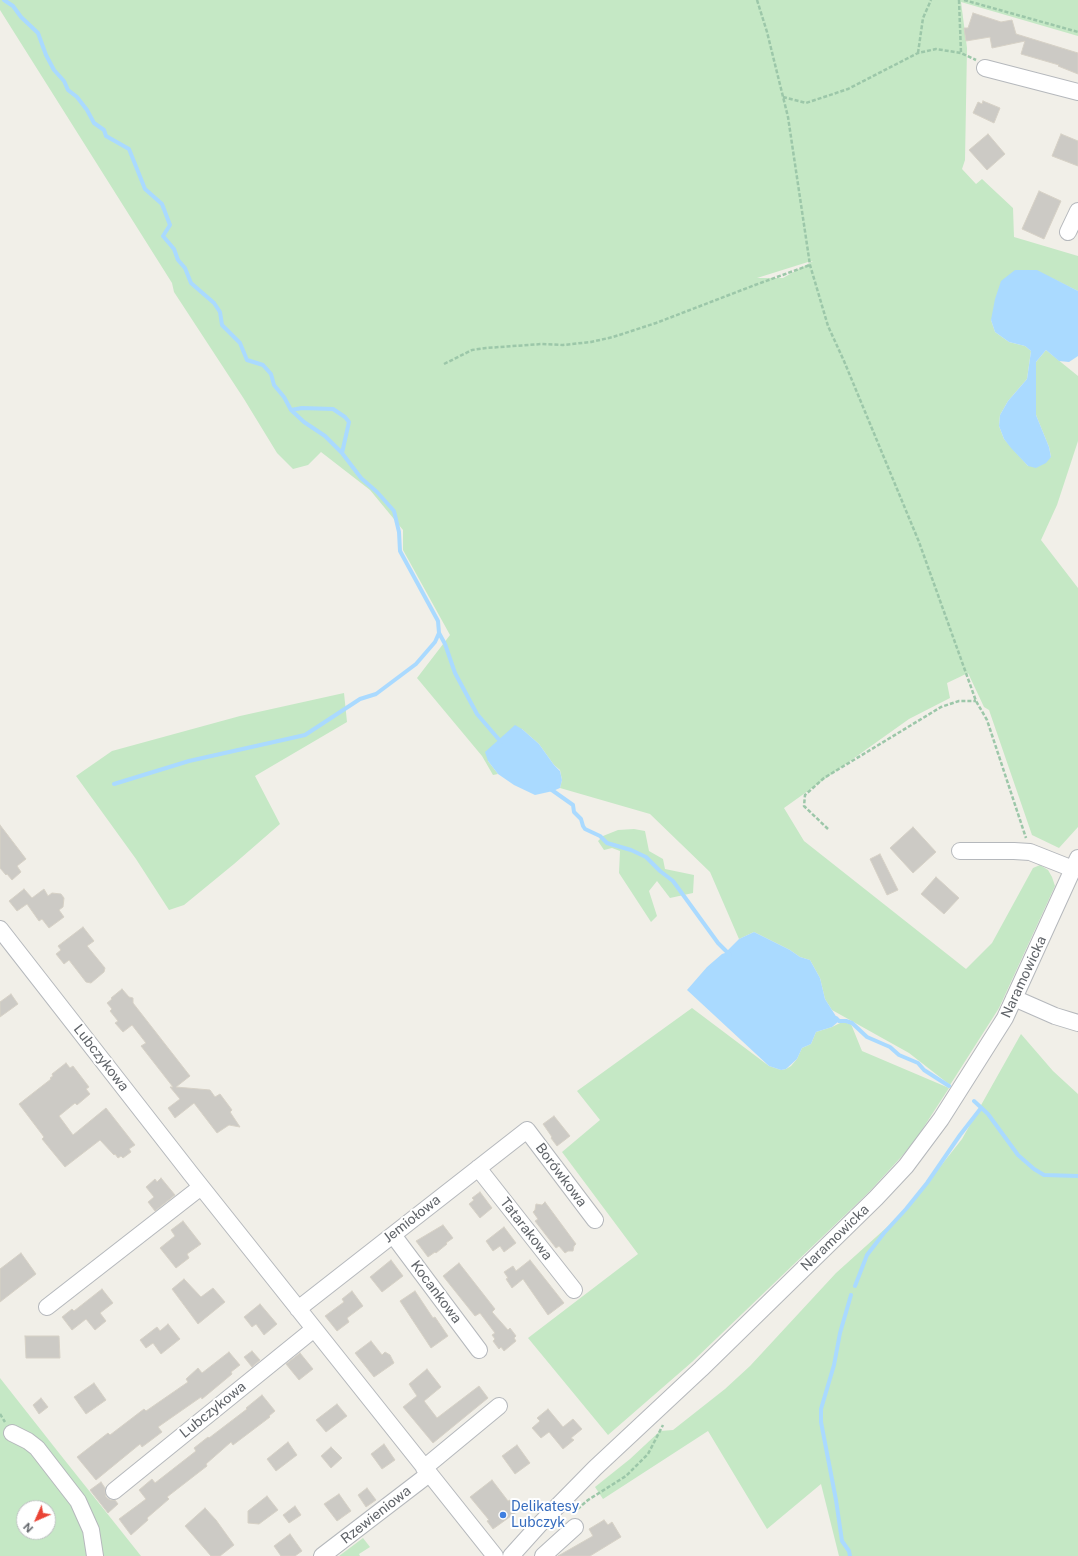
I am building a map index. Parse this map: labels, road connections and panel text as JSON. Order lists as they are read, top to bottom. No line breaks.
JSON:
{"streets":{"street":["Naramowicka","Lubczykowa","Borówkowa","Jemiołowa","Tatarakowa","Kocankowa","Rzewieniowa"]},"crossings":[["Lubczykowa","Jemiołowa"],["Lubczykowa","Rzewieniowa"],["Borówkowa","Jemiołowa"],["Jemiołowa","Tatarakowa"],["Jemiołowa","Kocankowa"]],"places":["Delikatesy Lubczyk"],"north":"bottom left"}
